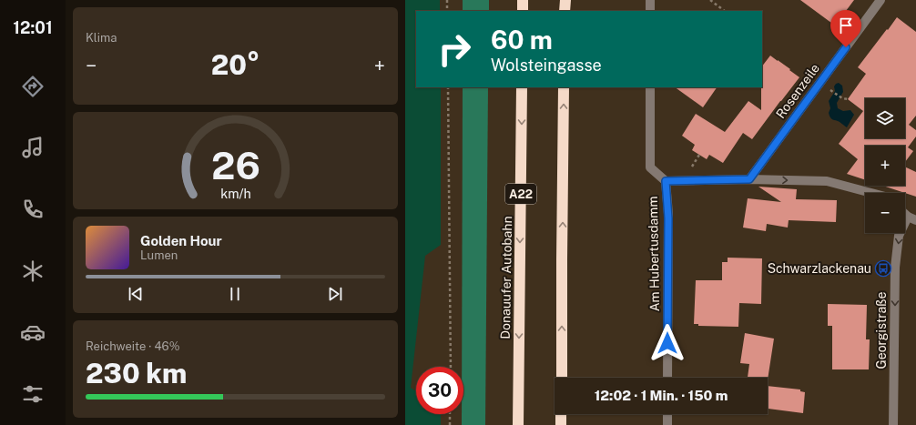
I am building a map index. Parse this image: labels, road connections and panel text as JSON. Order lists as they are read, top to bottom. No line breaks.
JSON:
{"streets":{"highway":["A22","Donauufer Autobahn"],"street":["Rosenzeile","Am Hubertusdamm","Georgistraße"]},"one_way":["Georgistraße"],"places":{"bus stop":["Schwarzlackenau"]},"page":{"tabs":"12:01","tile":["Klima",["Reichweite · 46%","230 km"]],"turn":["60 m","Wolsteingasse"],"heat":["−","20°","+"],"map_buttons":["+","−"],"song":["Golden Hour","Lumen"],"limit":"30","trip":"12:02 · 1 Min. · 150 m","gauge":["26","km/h"]}}
